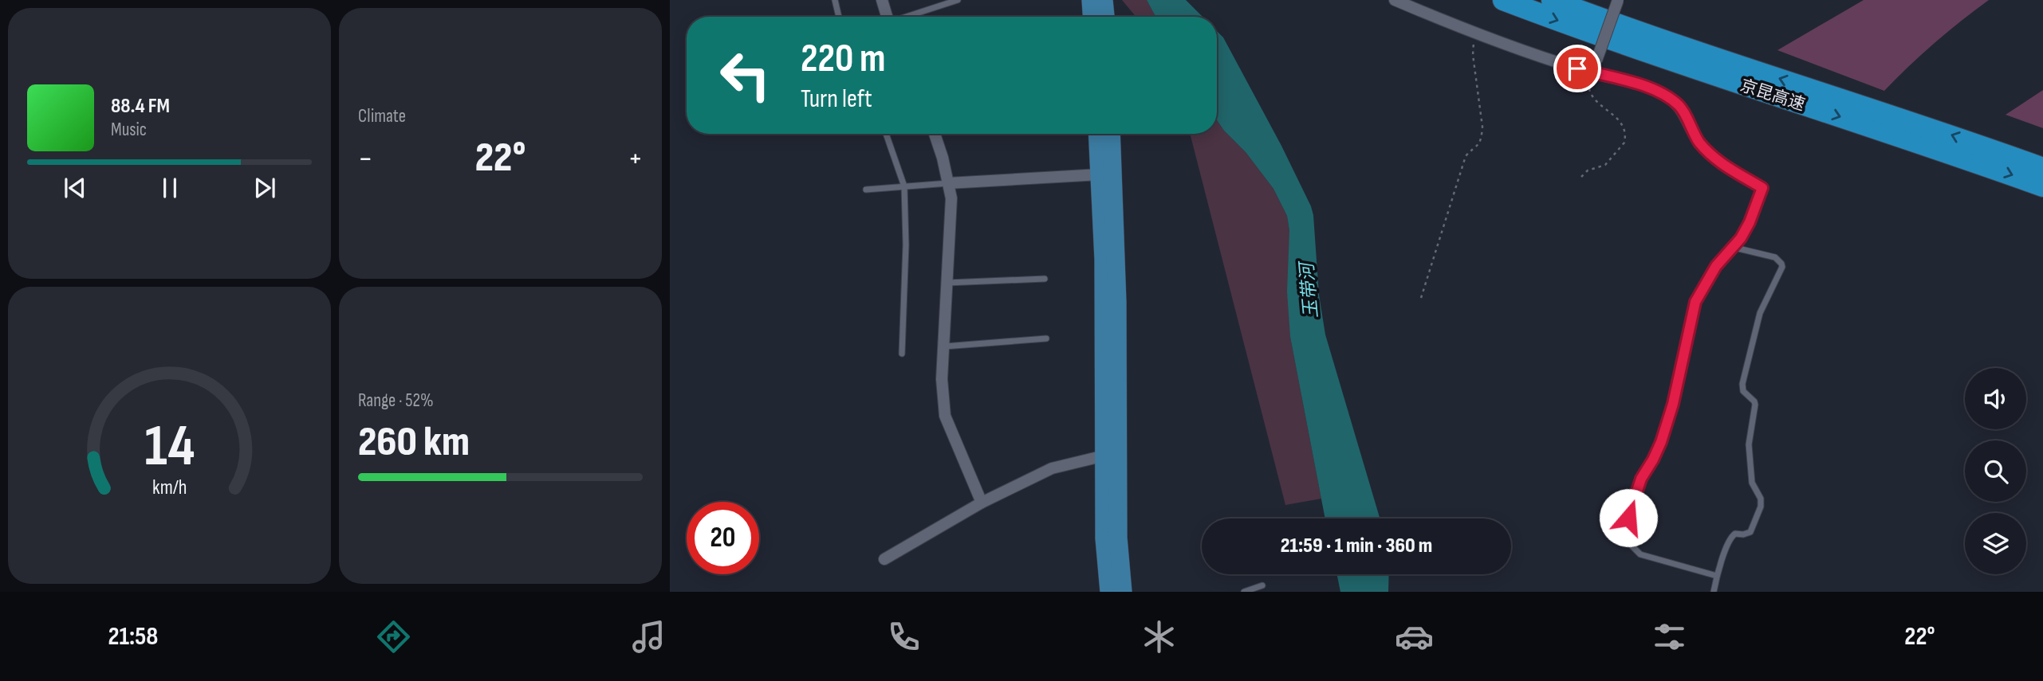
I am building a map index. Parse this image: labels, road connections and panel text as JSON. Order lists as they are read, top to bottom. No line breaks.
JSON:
{"streets":{"highway":["京昆高速"]},"water":["玉带河"],"page":{"tile":["Climate",["Range · 52%","260 km"]],"turn":["220 m","Turn left"],"song":["88.4 FM","Music"],"heat":["−","22°","+"],"limit":"20","trip":"21:59 · 1 min · 360 m","tabs":["21:58","22°"],"gauge":["14","km/h"]}}
